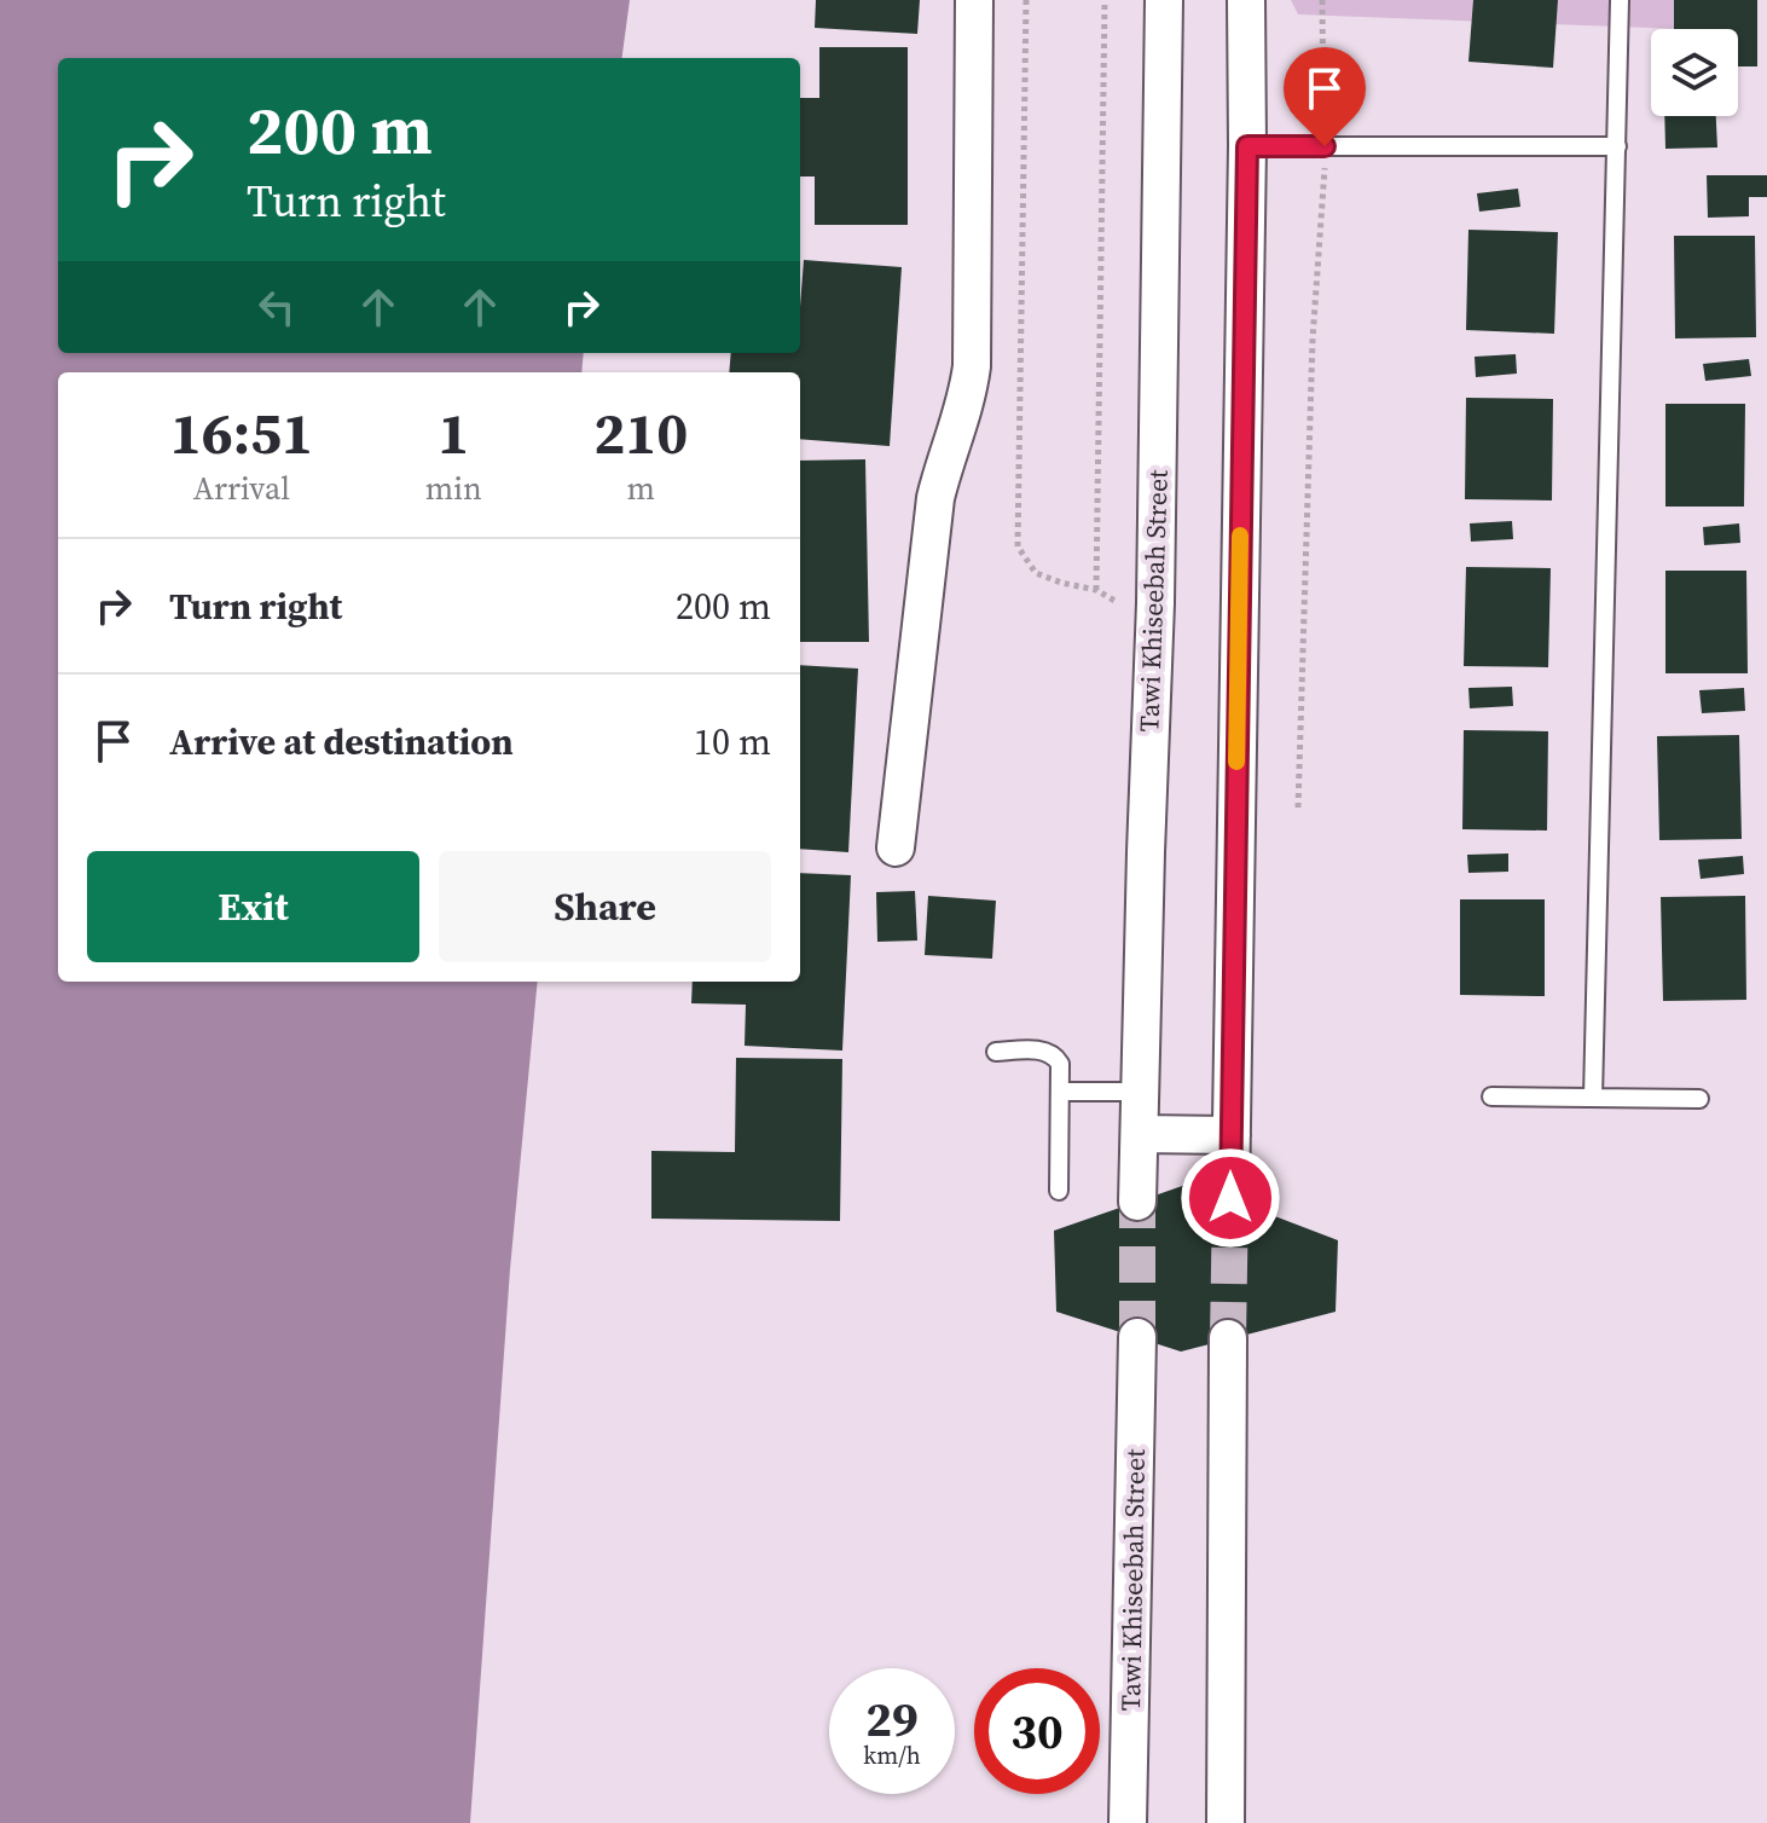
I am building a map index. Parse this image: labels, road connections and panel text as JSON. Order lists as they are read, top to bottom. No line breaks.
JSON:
{"streets":{"street":["Tawi Khiseebah Street"]},"page":{"turn":["200 m","Turn right"],"eta":["16:51","Arrival","1","min","210","m"],"list":[{"name":"Turn right","value":"200 m"},{"name":"Arrive at destination","value":"10 m"}],"buttons":["Exit","Share"],"speed":"29 km/h","limit":"30"}}
